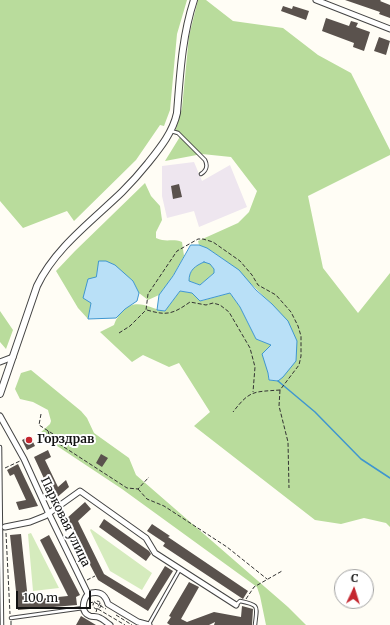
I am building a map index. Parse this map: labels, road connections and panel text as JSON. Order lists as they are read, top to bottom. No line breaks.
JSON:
{"streets":{"street":["Парковая улица"]},"places":["Горздрав"],"scale_bar":"100 m","north":"top"}
